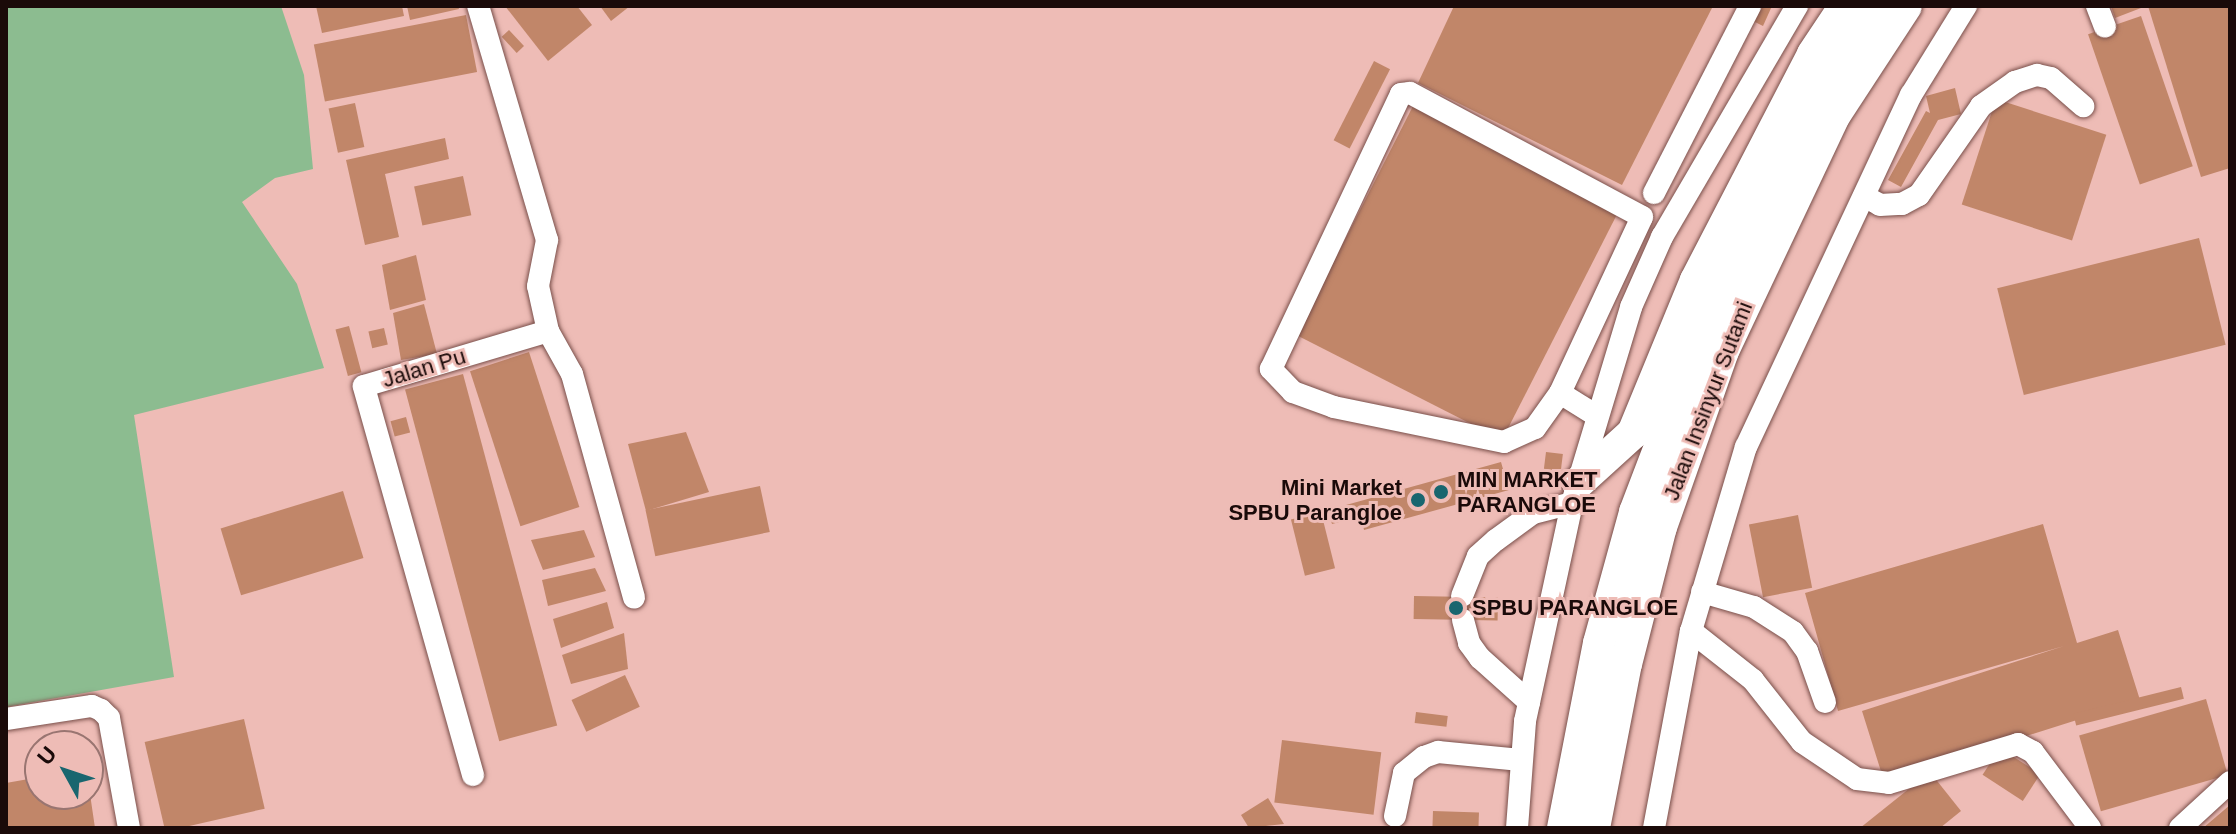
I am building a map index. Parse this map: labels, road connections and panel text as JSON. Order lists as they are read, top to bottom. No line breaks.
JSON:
{"streets":{"highway":["Jalan Insinyur Sutami"],"street":["Jalan Pu"]},"places":["MIN MARKET PARANGLOE","Mini Market SPBU Parangloe","SPBU PARANGLOE"],"north":"top left"}
